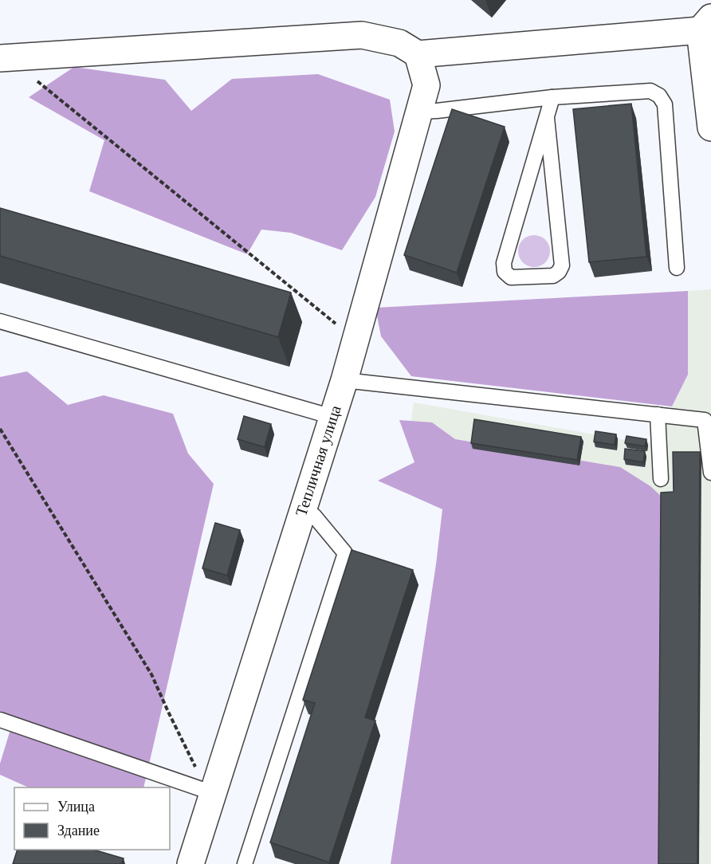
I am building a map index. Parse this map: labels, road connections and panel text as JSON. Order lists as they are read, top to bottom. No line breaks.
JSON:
{"streets":{"street":["Тепличная улица"]},"legend":["Улица","Здание"]}
